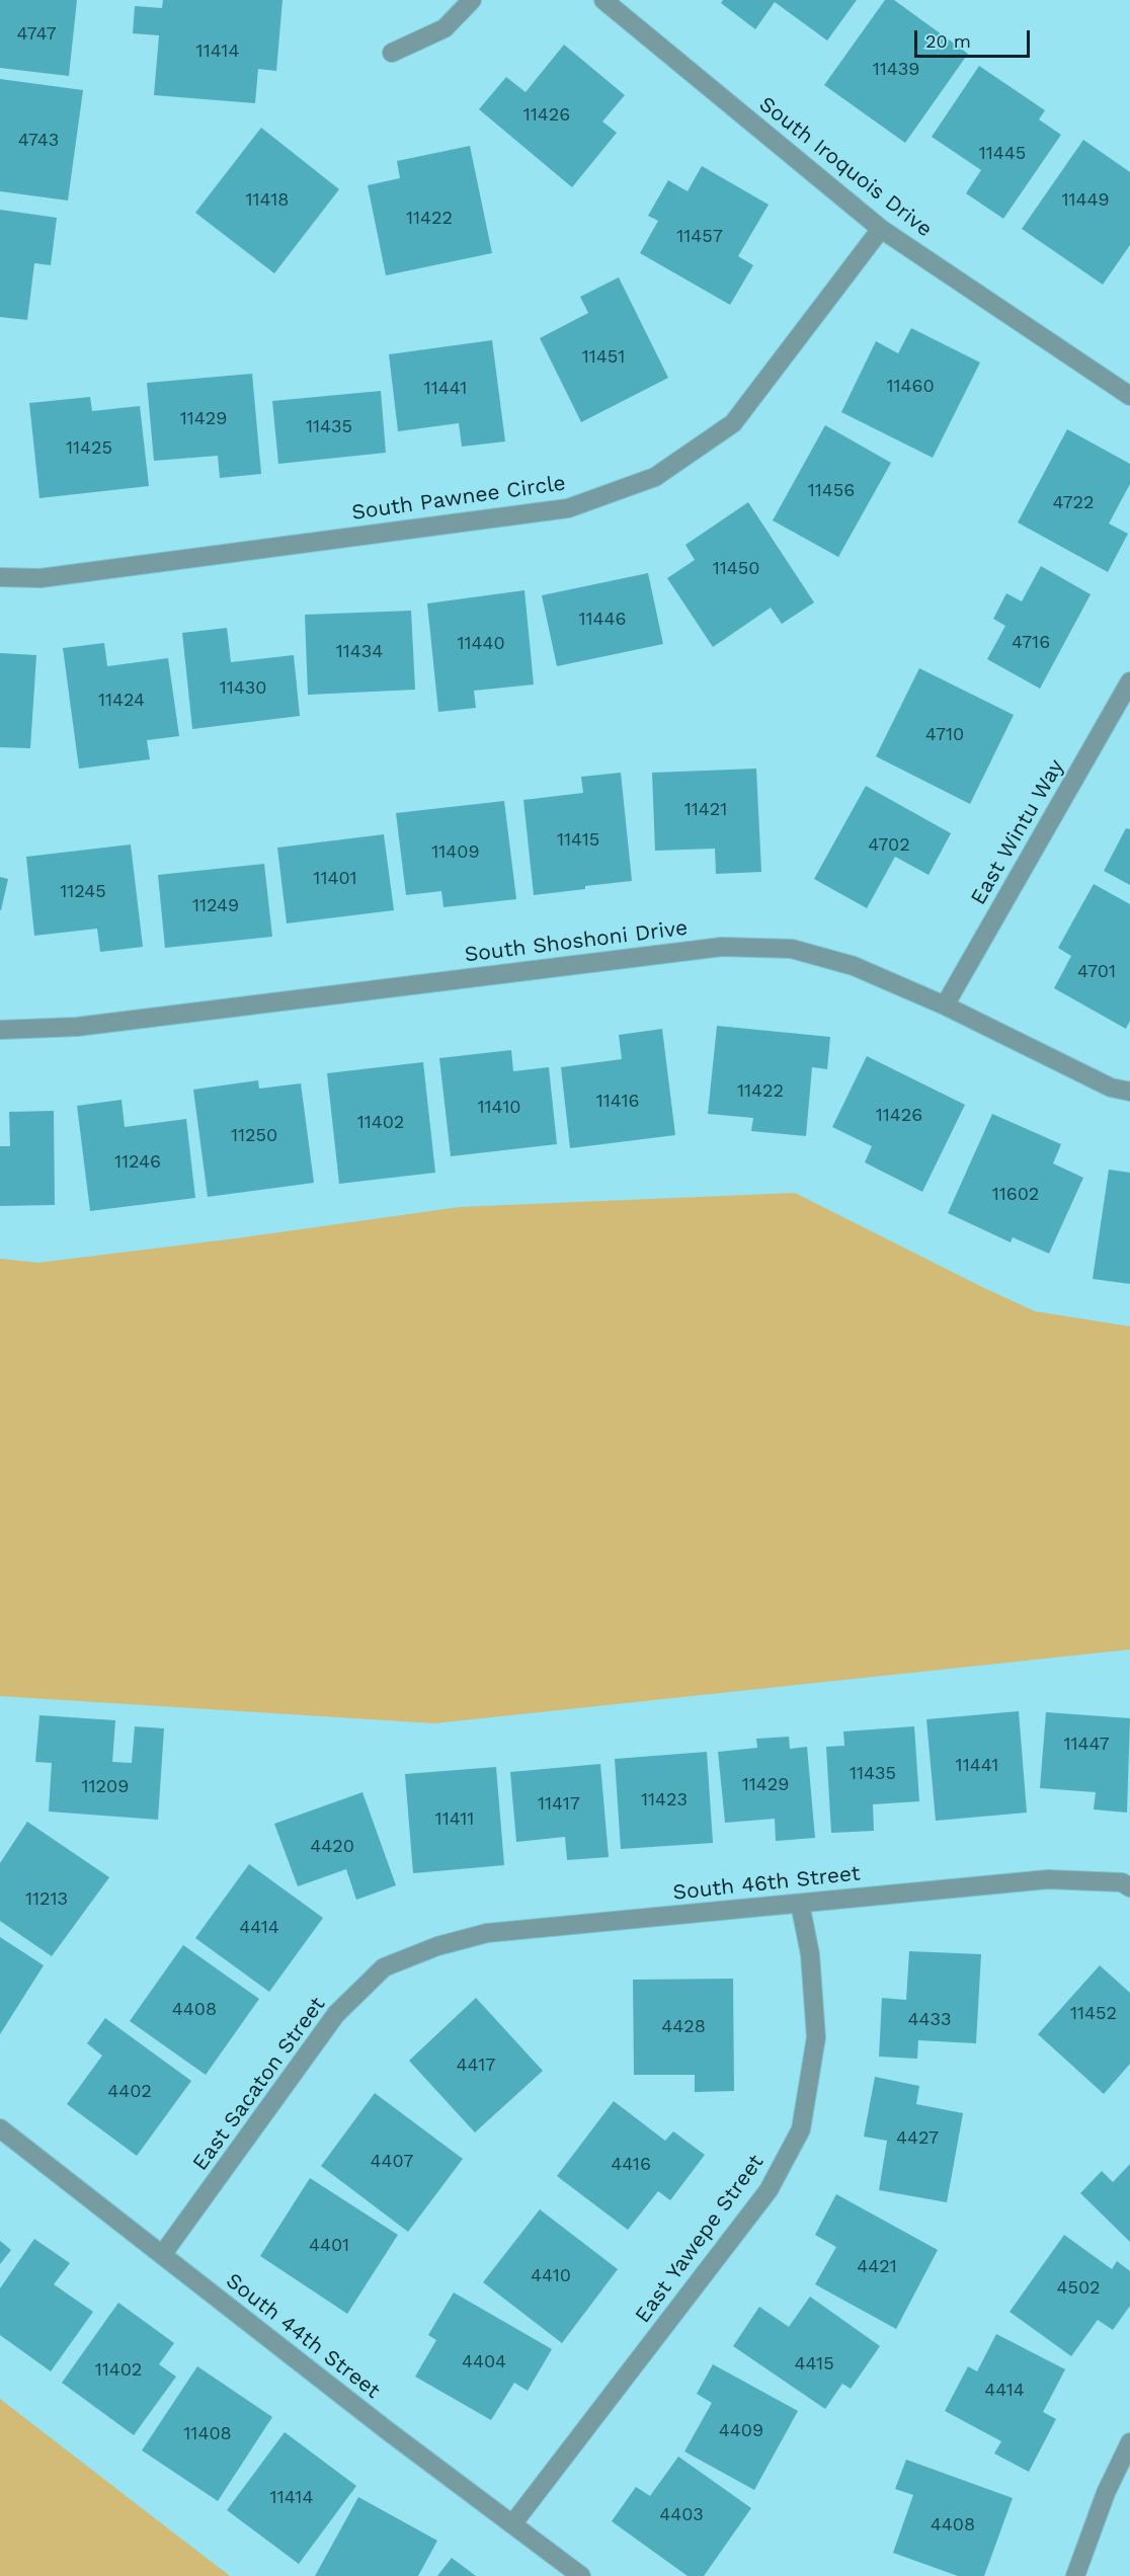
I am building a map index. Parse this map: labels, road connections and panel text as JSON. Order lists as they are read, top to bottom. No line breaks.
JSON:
{"streets":{"street":["South Iroquois Drive","South Pawnee Circle","East Wintu Way","South Shoshoni Drive","South 46th Street","East Sacaton Street","East Yawepe Street","South 44th Street"]},"crossings":[["South Iroquois Drive","South Pawnee Circle"],["East Wintu Way","South Shoshoni Drive"],["South 46th Street","East Sacaton Street"],["South 46th Street","East Yawepe Street"],["East Sacaton Street","South 44th Street"],["East Yawepe Street","South 44th Street"]],"house_numbers":["4747","11414","11439","11426","4743","11445","11418","11449","11422","11457","11451","11460","11441","11429","11435","11425","11456","4722","11450","11446","4716","11440","11434","11430","11424","4710","11421","11415","4702","11409","11401","11245","11249","4701","11422","11416","11410","11426","11402","11250","11246","11602","11447","11441","11435","11429","11209","11423","11417","11411","4420","11213","4414","4408","11452","4433","4428","4417","4402","4427","4407","4416","4401","4421","4410","4502","4404","4415","11402","4414","4409","11408","11414","4403","4408"],"scale_bar":"20 m"}
